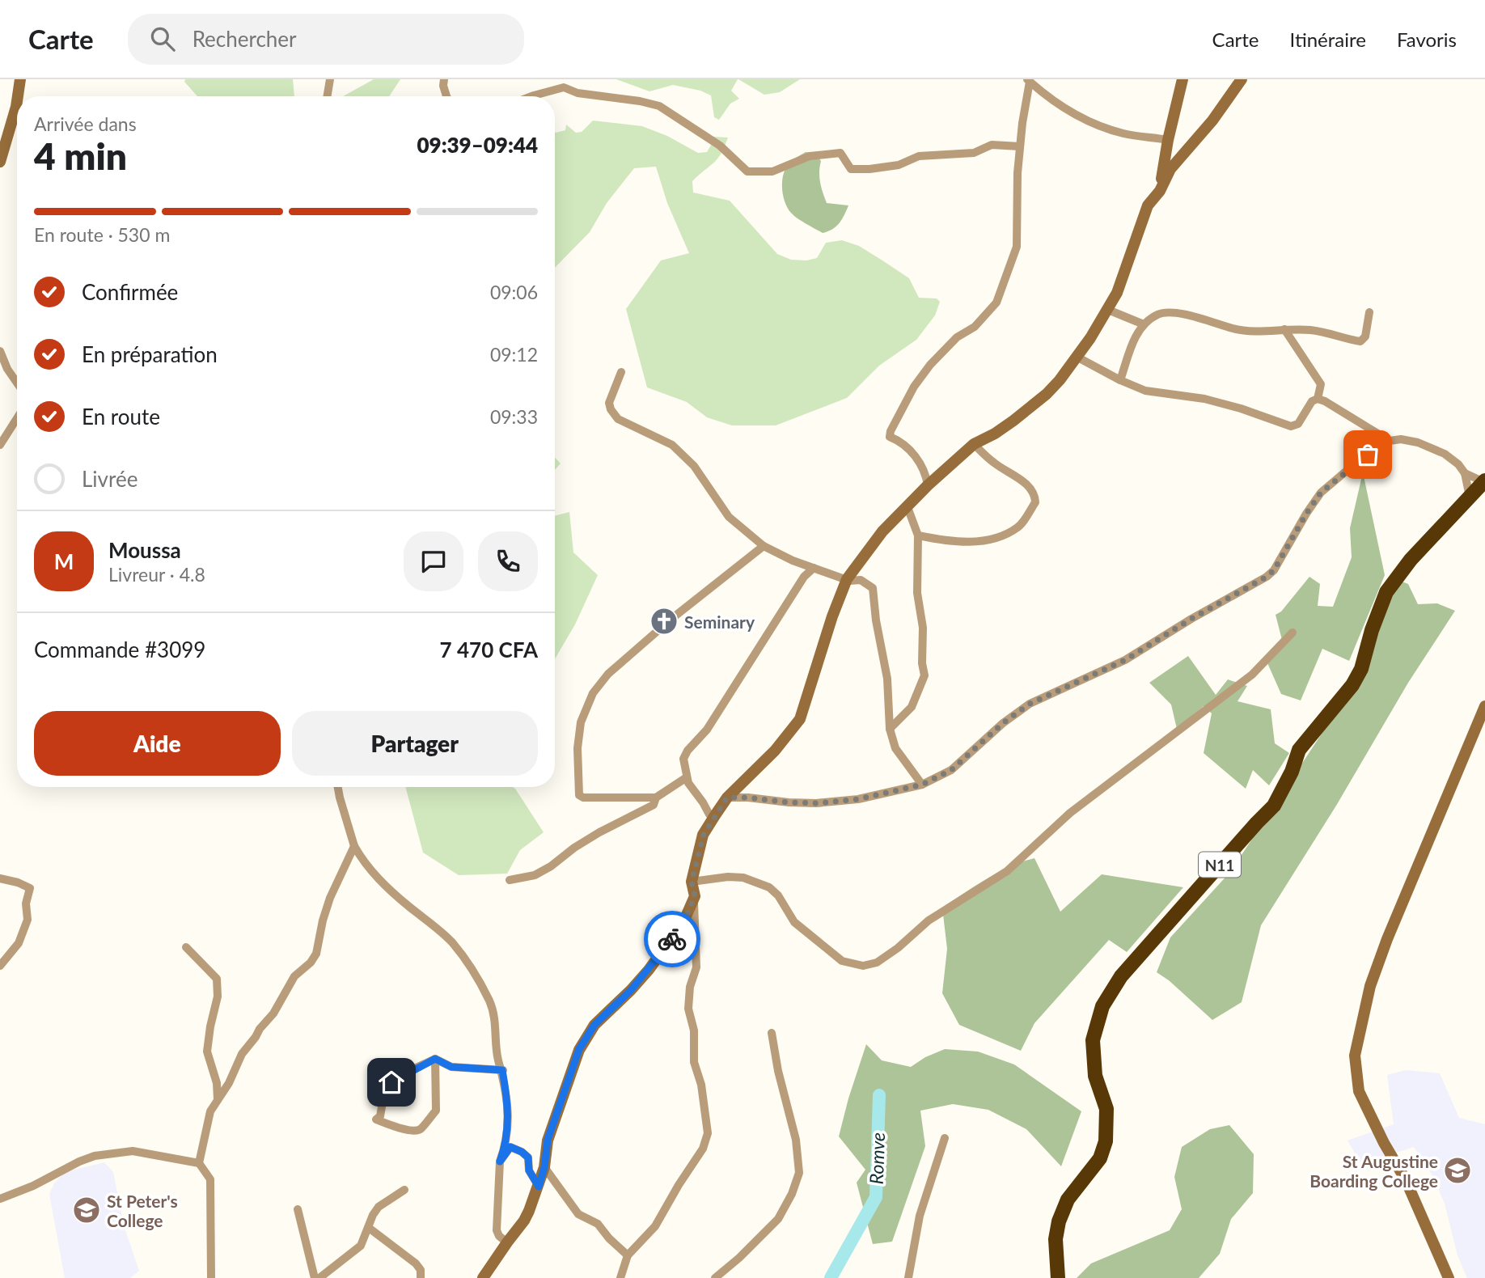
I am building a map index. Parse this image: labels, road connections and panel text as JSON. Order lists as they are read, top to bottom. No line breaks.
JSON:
{"streets":{"highway":["N11"]},"water":["Romve"],"places":{"church":["Seminary"],"school or university":["St Augustine Boarding College","St Peter's College"]},"page":{"header":"Carte","search":"Rechercher","nav":["Carte","Itinéraire","Favoris"],"heading":["4 min","Arrivée dans","09:39–09:44"],"panel":["Moussa","Livreur · 4.8","Commande #3099","7 470 CFA"],"bar":"En route · 530 m","list":[["Confirmée","09:06"],["En préparation","09:12"],["En route","09:33"],"Livrée"],"round":"M","buttons":["Aide","Partager"]}}
